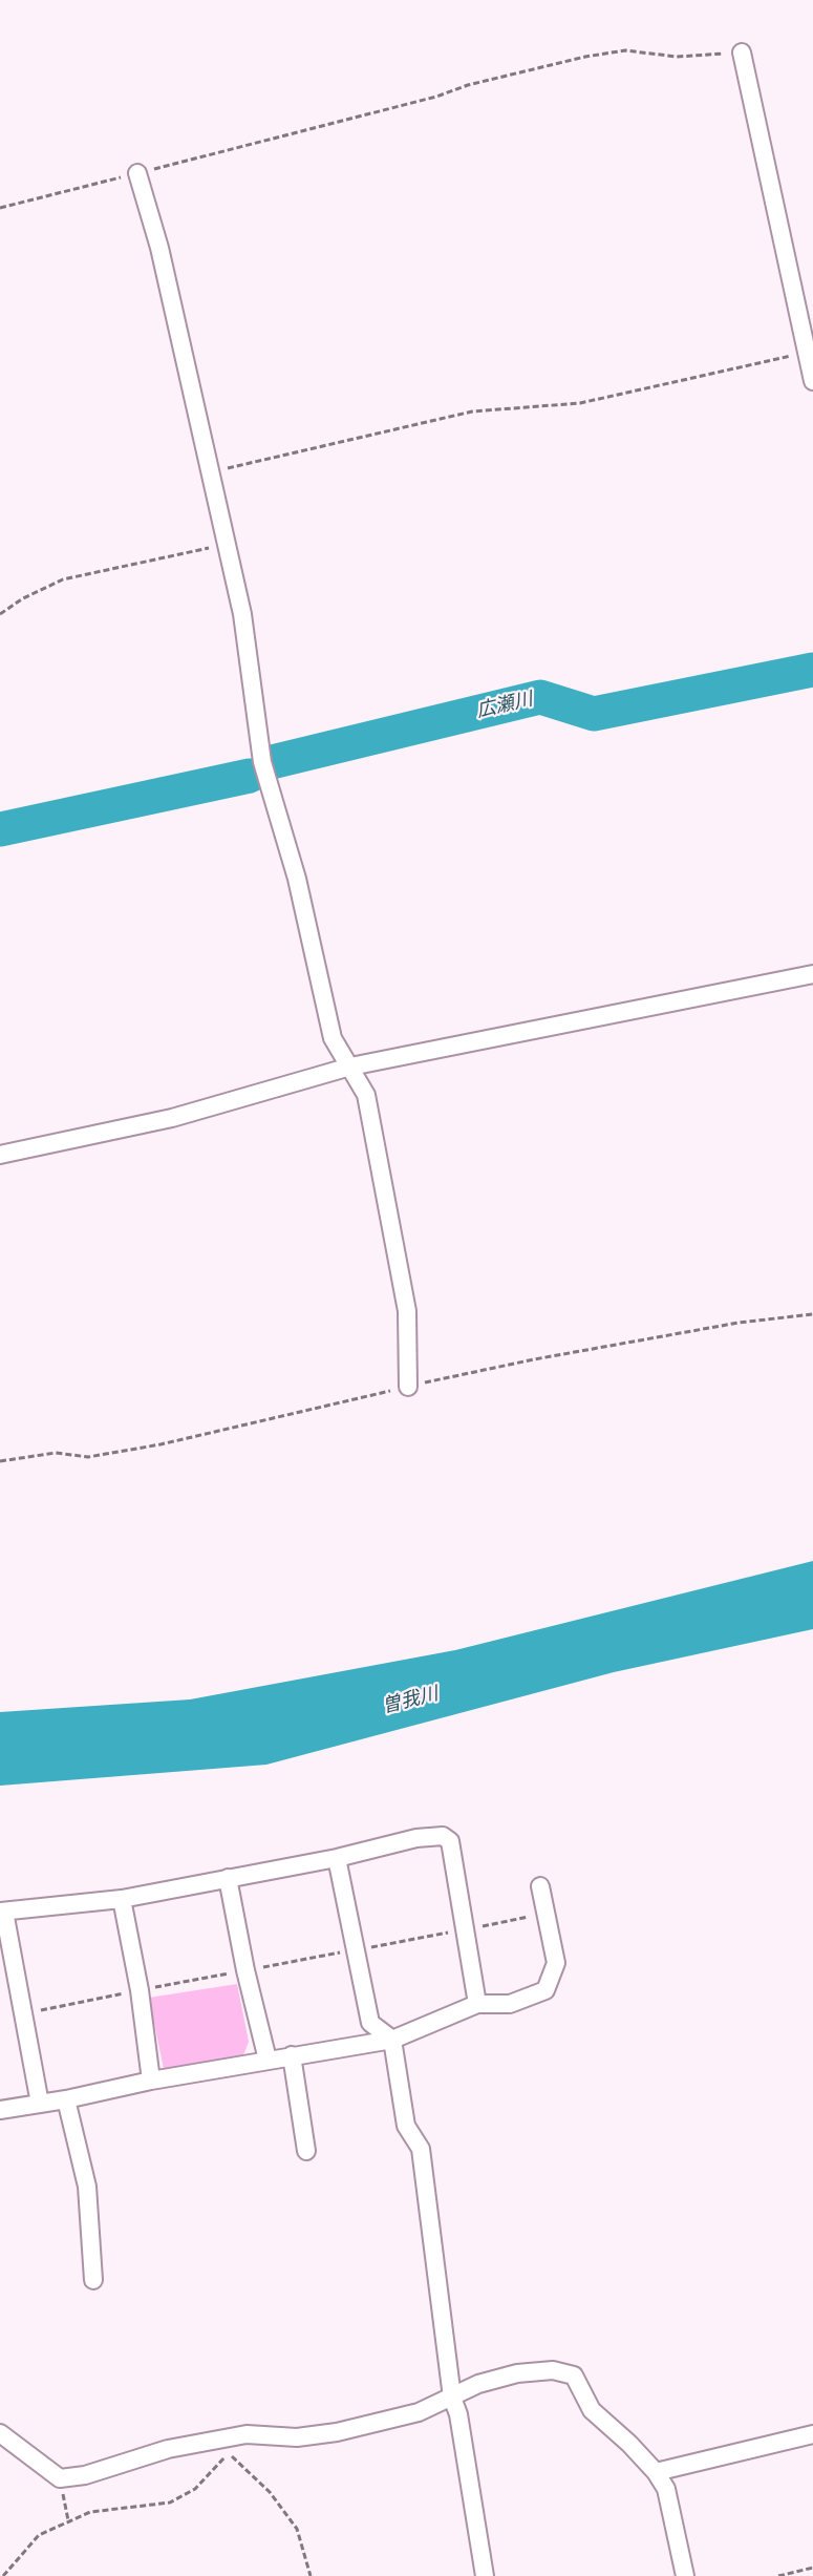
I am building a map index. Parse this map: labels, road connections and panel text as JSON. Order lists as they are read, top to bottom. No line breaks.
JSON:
{"water":["広瀬川","曽我川"]}
